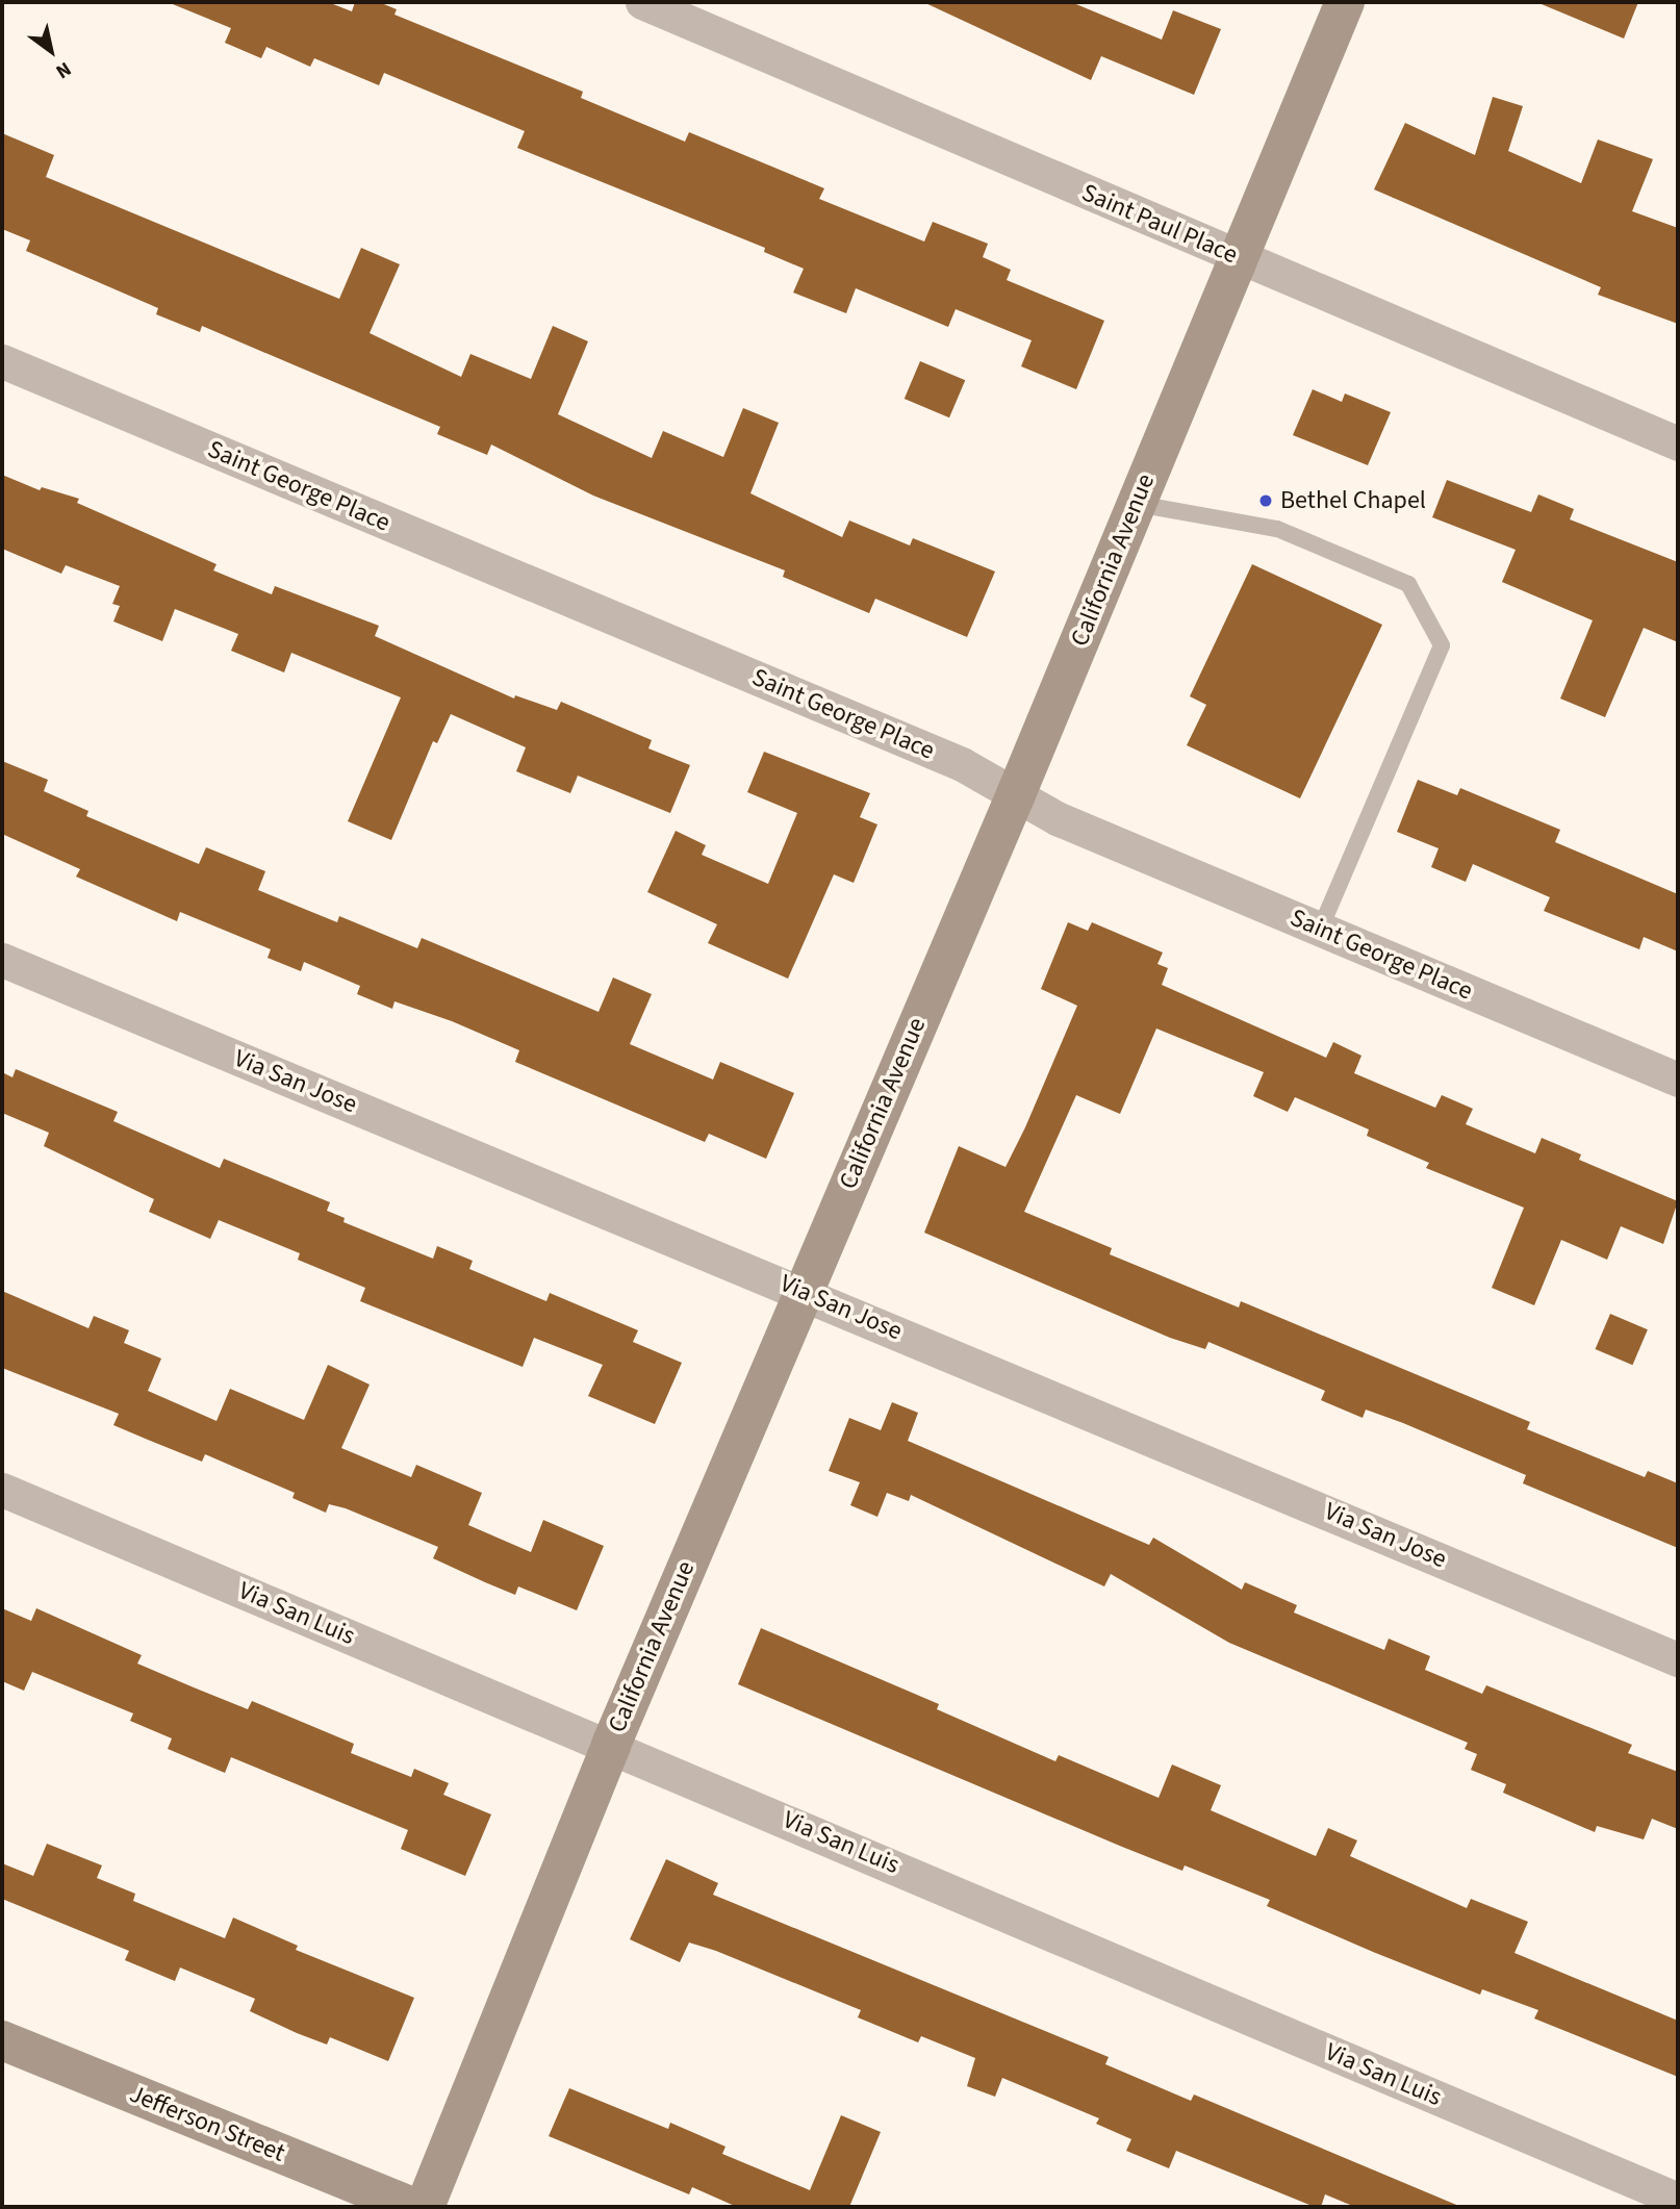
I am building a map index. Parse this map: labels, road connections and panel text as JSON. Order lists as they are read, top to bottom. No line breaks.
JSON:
{"streets":{"main road":["California Avenue","Jefferson Street"],"street":["Saint Paul Place","Saint George Place","Via San Jose","Via San Luis"]},"crossings":[["Saint Paul Place","California Avenue"],["Saint George Place","California Avenue"],["California Avenue","Via San Jose"],["California Avenue","Via San Luis"]],"places":["Bethel Chapel"],"north":"bottom right"}
